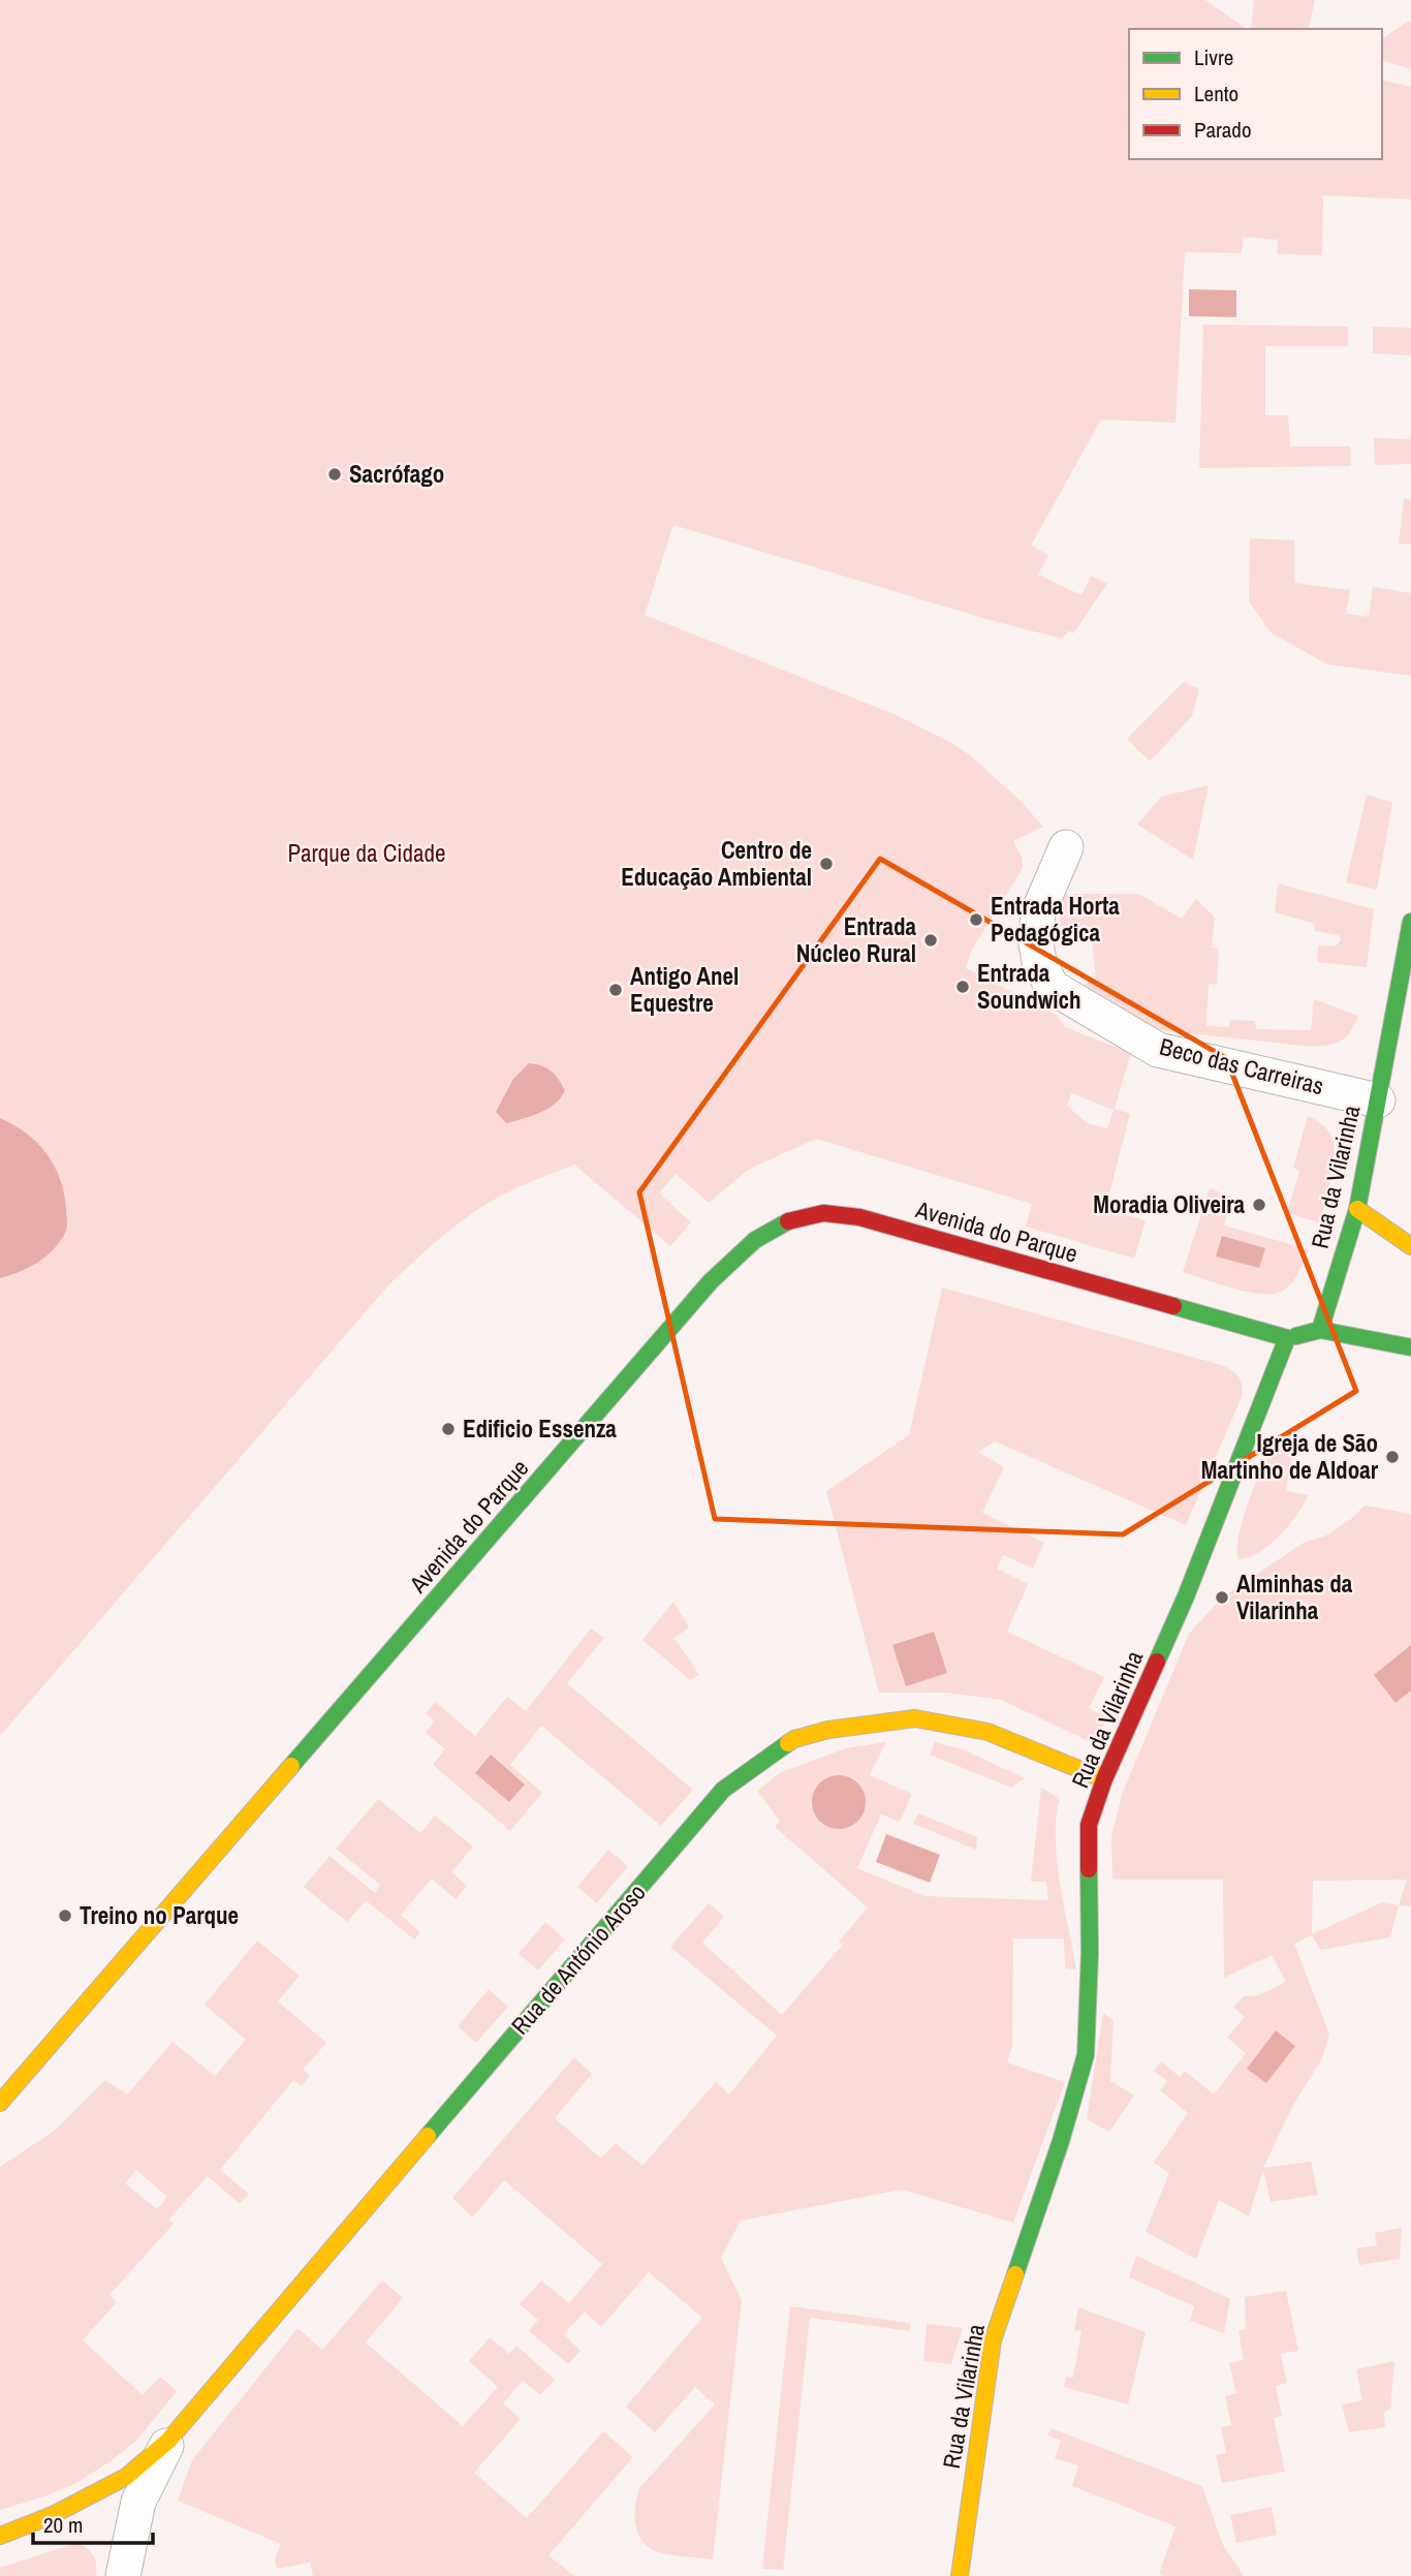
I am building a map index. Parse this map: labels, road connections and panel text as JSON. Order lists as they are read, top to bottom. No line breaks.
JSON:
{"streets":{"street":["Beco das Carreiras","Rua da Vilarinha","Avenida do Parque","Rua de António Aroso"]},"crossings":[["Beco das Carreiras","Rua da Vilarinha"],["Rua da Vilarinha","Avenida do Parque"],["Rua da Vilarinha","Rua de António Aroso"]],"parks":["Parque da Cidade"],"places":["Sacrófago","Centro de Educação Ambiental","Entrada Horta Pedagógica","Entrada Núcleo Rural","Entrada Soundwich","Antigo Anel Equestre","Moradia Oliveira","Edificio Essenza","Igreja de São Martinho de Aldoar","Alminhas da Vilarinha","Treino no Parque"],"legend":["Livre","Lento","Parado"],"scale_bar":"20 m"}
